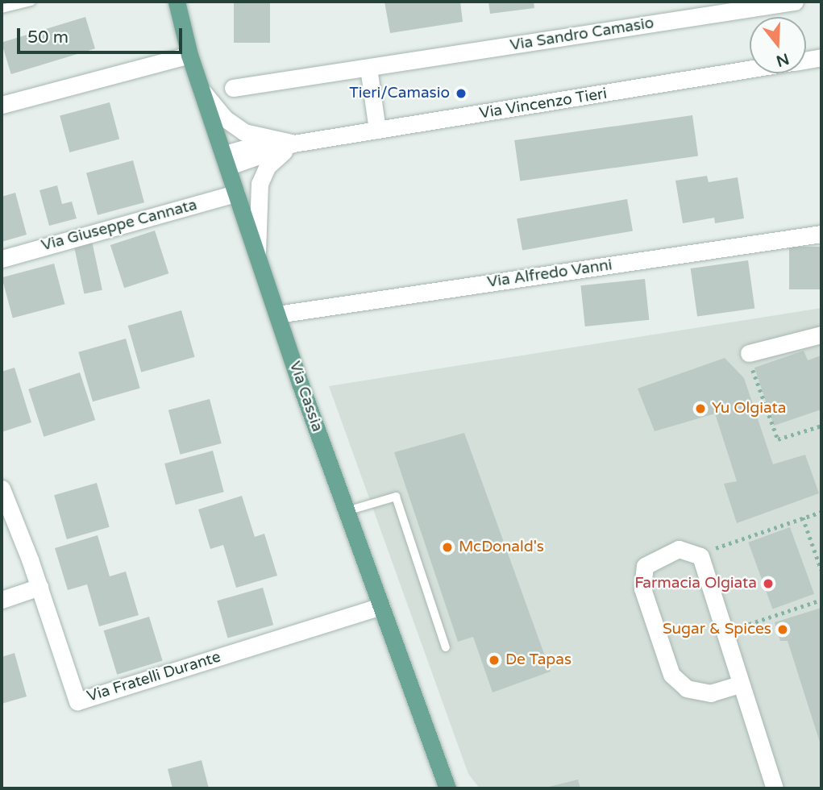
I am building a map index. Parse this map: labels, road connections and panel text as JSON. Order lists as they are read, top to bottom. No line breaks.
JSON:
{"streets":{"main road":["Via Cassia"],"street":["Via Sandro Camasio","Via Vincenzo Tieri","Via Giuseppe Cannata","Via Alfredo Vanni","Via Fratelli Durante"]},"crossings":[["Via Vincenzo Tieri","Via Cassia"],["Via Giuseppe Cannata","Via Cassia"],["Via Alfredo Vanni","Via Cassia"],["Via Cassia","Via Fratelli Durante"]],"places":["Tieri/Camasio","Yu Olgiata","McDonald's","Farmacia Olgiata","Sugar & Spices","De Tapas"],"scale_bar":"50 m","north":"bottom"}
